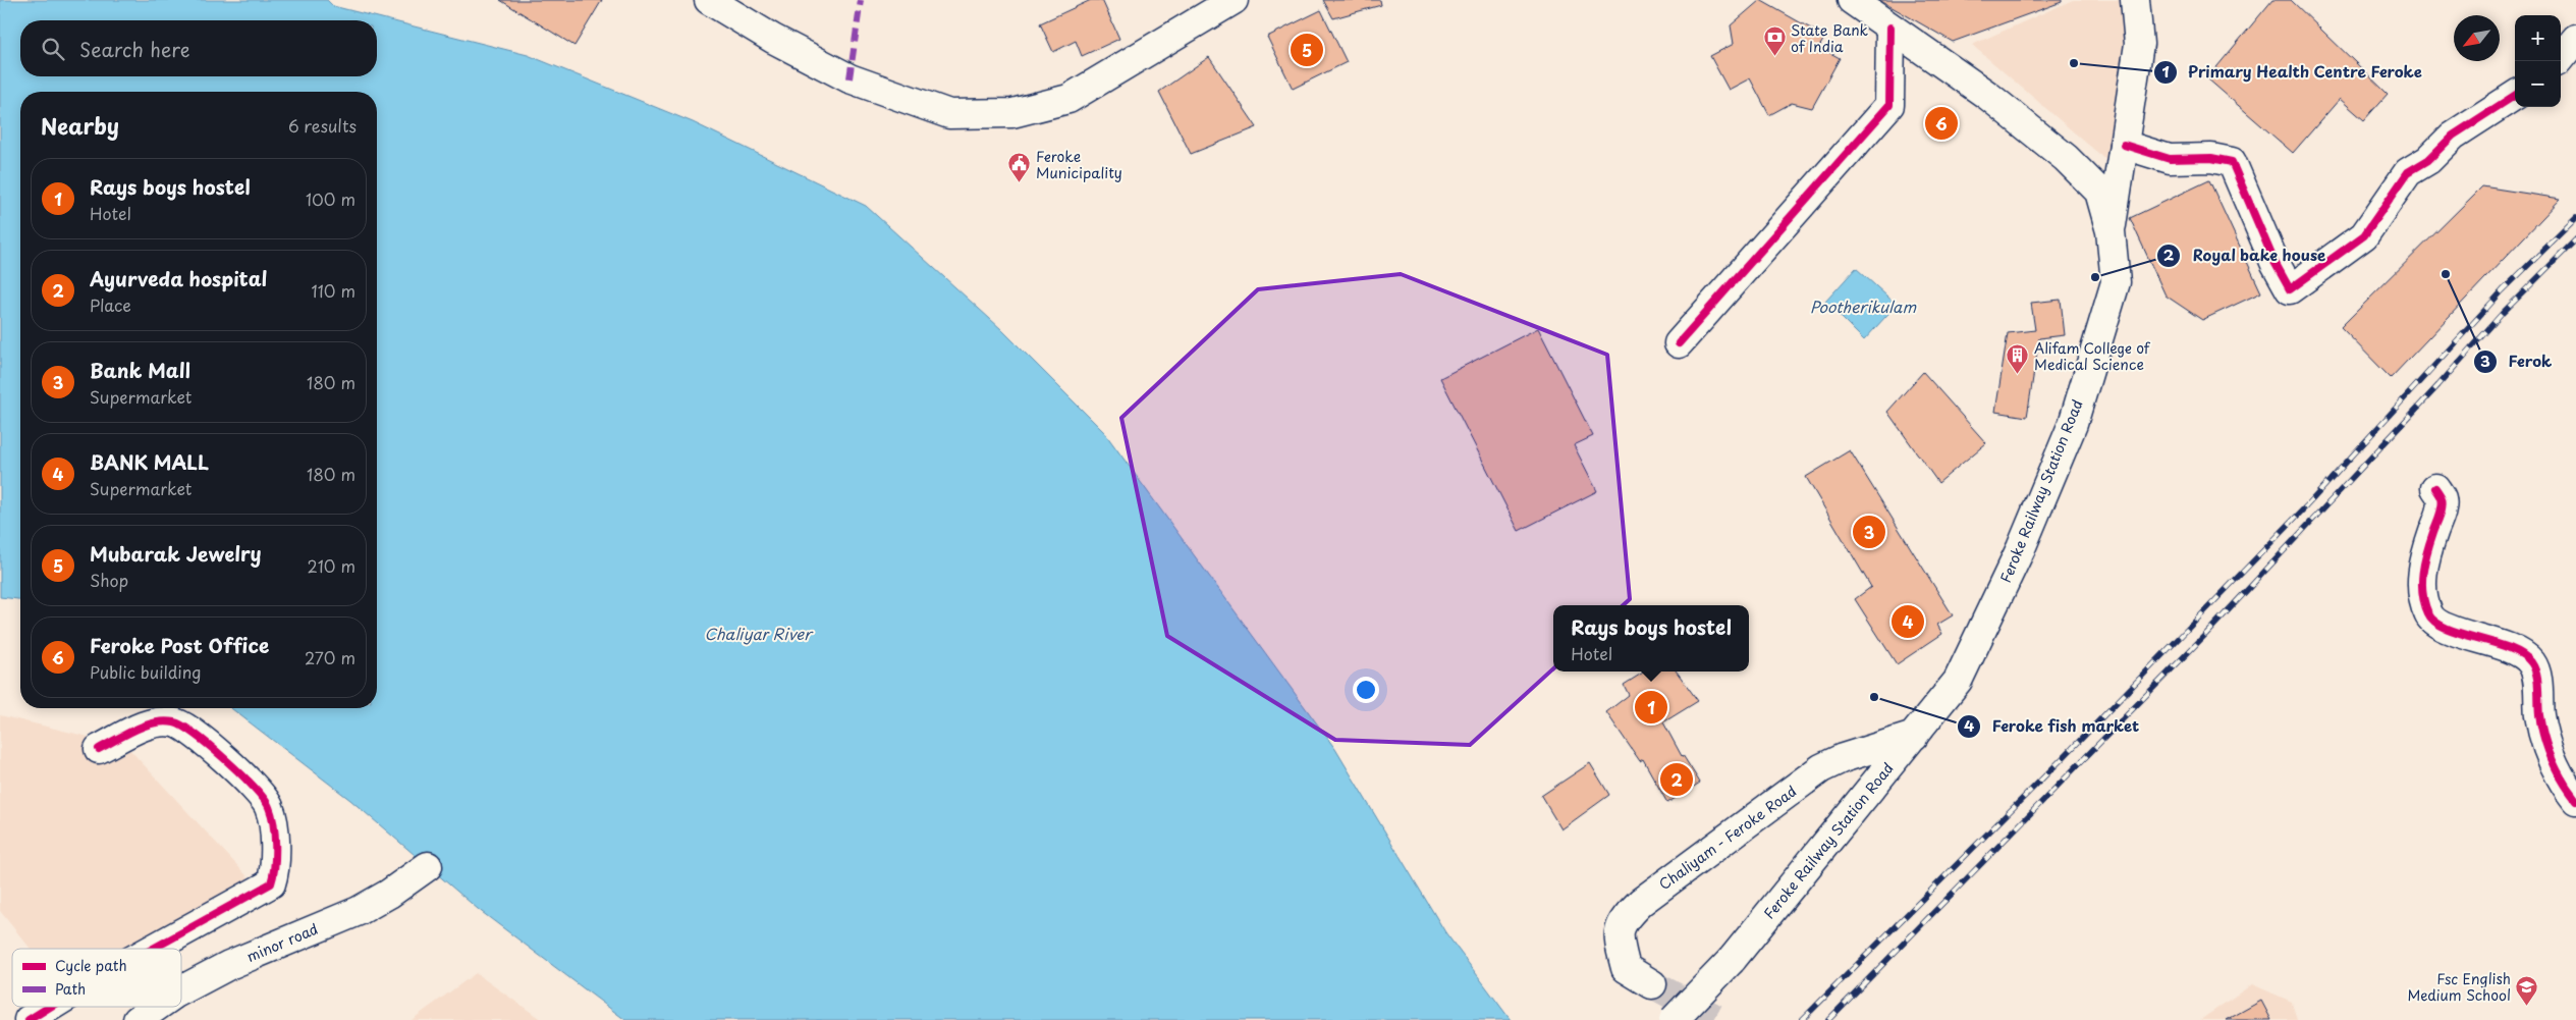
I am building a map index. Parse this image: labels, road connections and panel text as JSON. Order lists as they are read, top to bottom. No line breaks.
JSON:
{"streets":{"main road":["Feroke Railway Station Road","Chaliyam - Feroke Road","minor road"]},"crossings":[["Feroke Railway Station Road","Chaliyam - Feroke Road"]],"water":["Pootherikulam","Chaliyar River"],"places":{"bank":["State Bank of India"],"other":["Primary Health Centre Feroke","Ferok","Royal bake house","Feroke fish market"],"public building":["Feroke Municipality"],"building":["Alifam College of Medical Science"],"school or university":["Fsc English Medium School"]},"legend":["Cycle path","Path"],"north":"bottom left","page":{"map_buttons":["+","−"],"search":"Search here","pins":["5","6","3","4","1","2"],"heading":["Nearby","6 results"],"list":[{"mark":"1","name":"Rays boys hostel","note":"Hotel","value":"100 m"},{"mark":"2","name":"Ayurveda hospital","note":"Place","value":"110 m"},{"mark":"3","name":"Bank Mall","note":"Supermarket","value":"180 m"},{"mark":"4","name":"BANK MALL","note":"Supermarket","value":"180 m"},{"mark":"5","name":"Mubarak Jewelry","note":"Shop","value":"210 m"},{"mark":"6","name":"Feroke Post Office","note":"Public building","value":"270 m"}],"popup":["Rays boys hostel","Hotel"]}}
